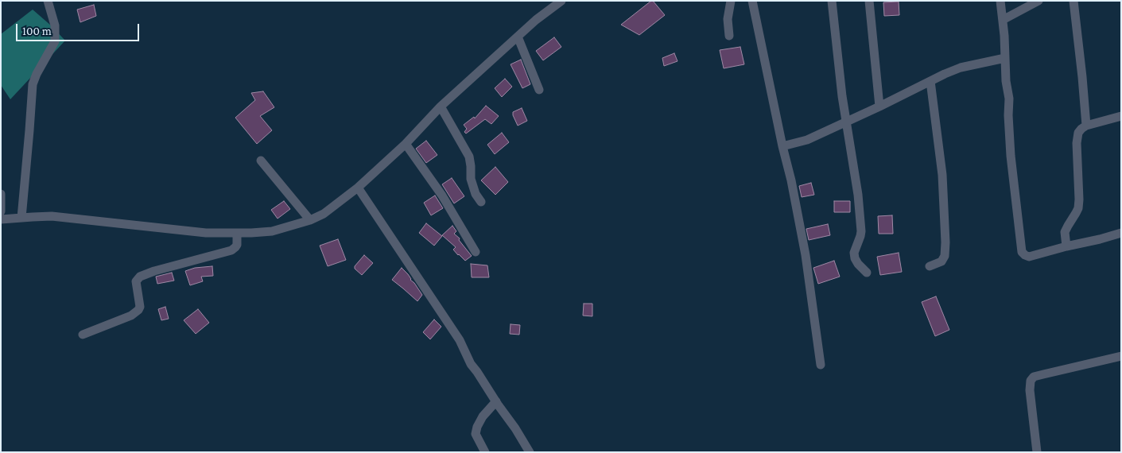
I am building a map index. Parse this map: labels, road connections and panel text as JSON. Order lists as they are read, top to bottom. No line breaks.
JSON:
{"scale_bar":"100 m"}
